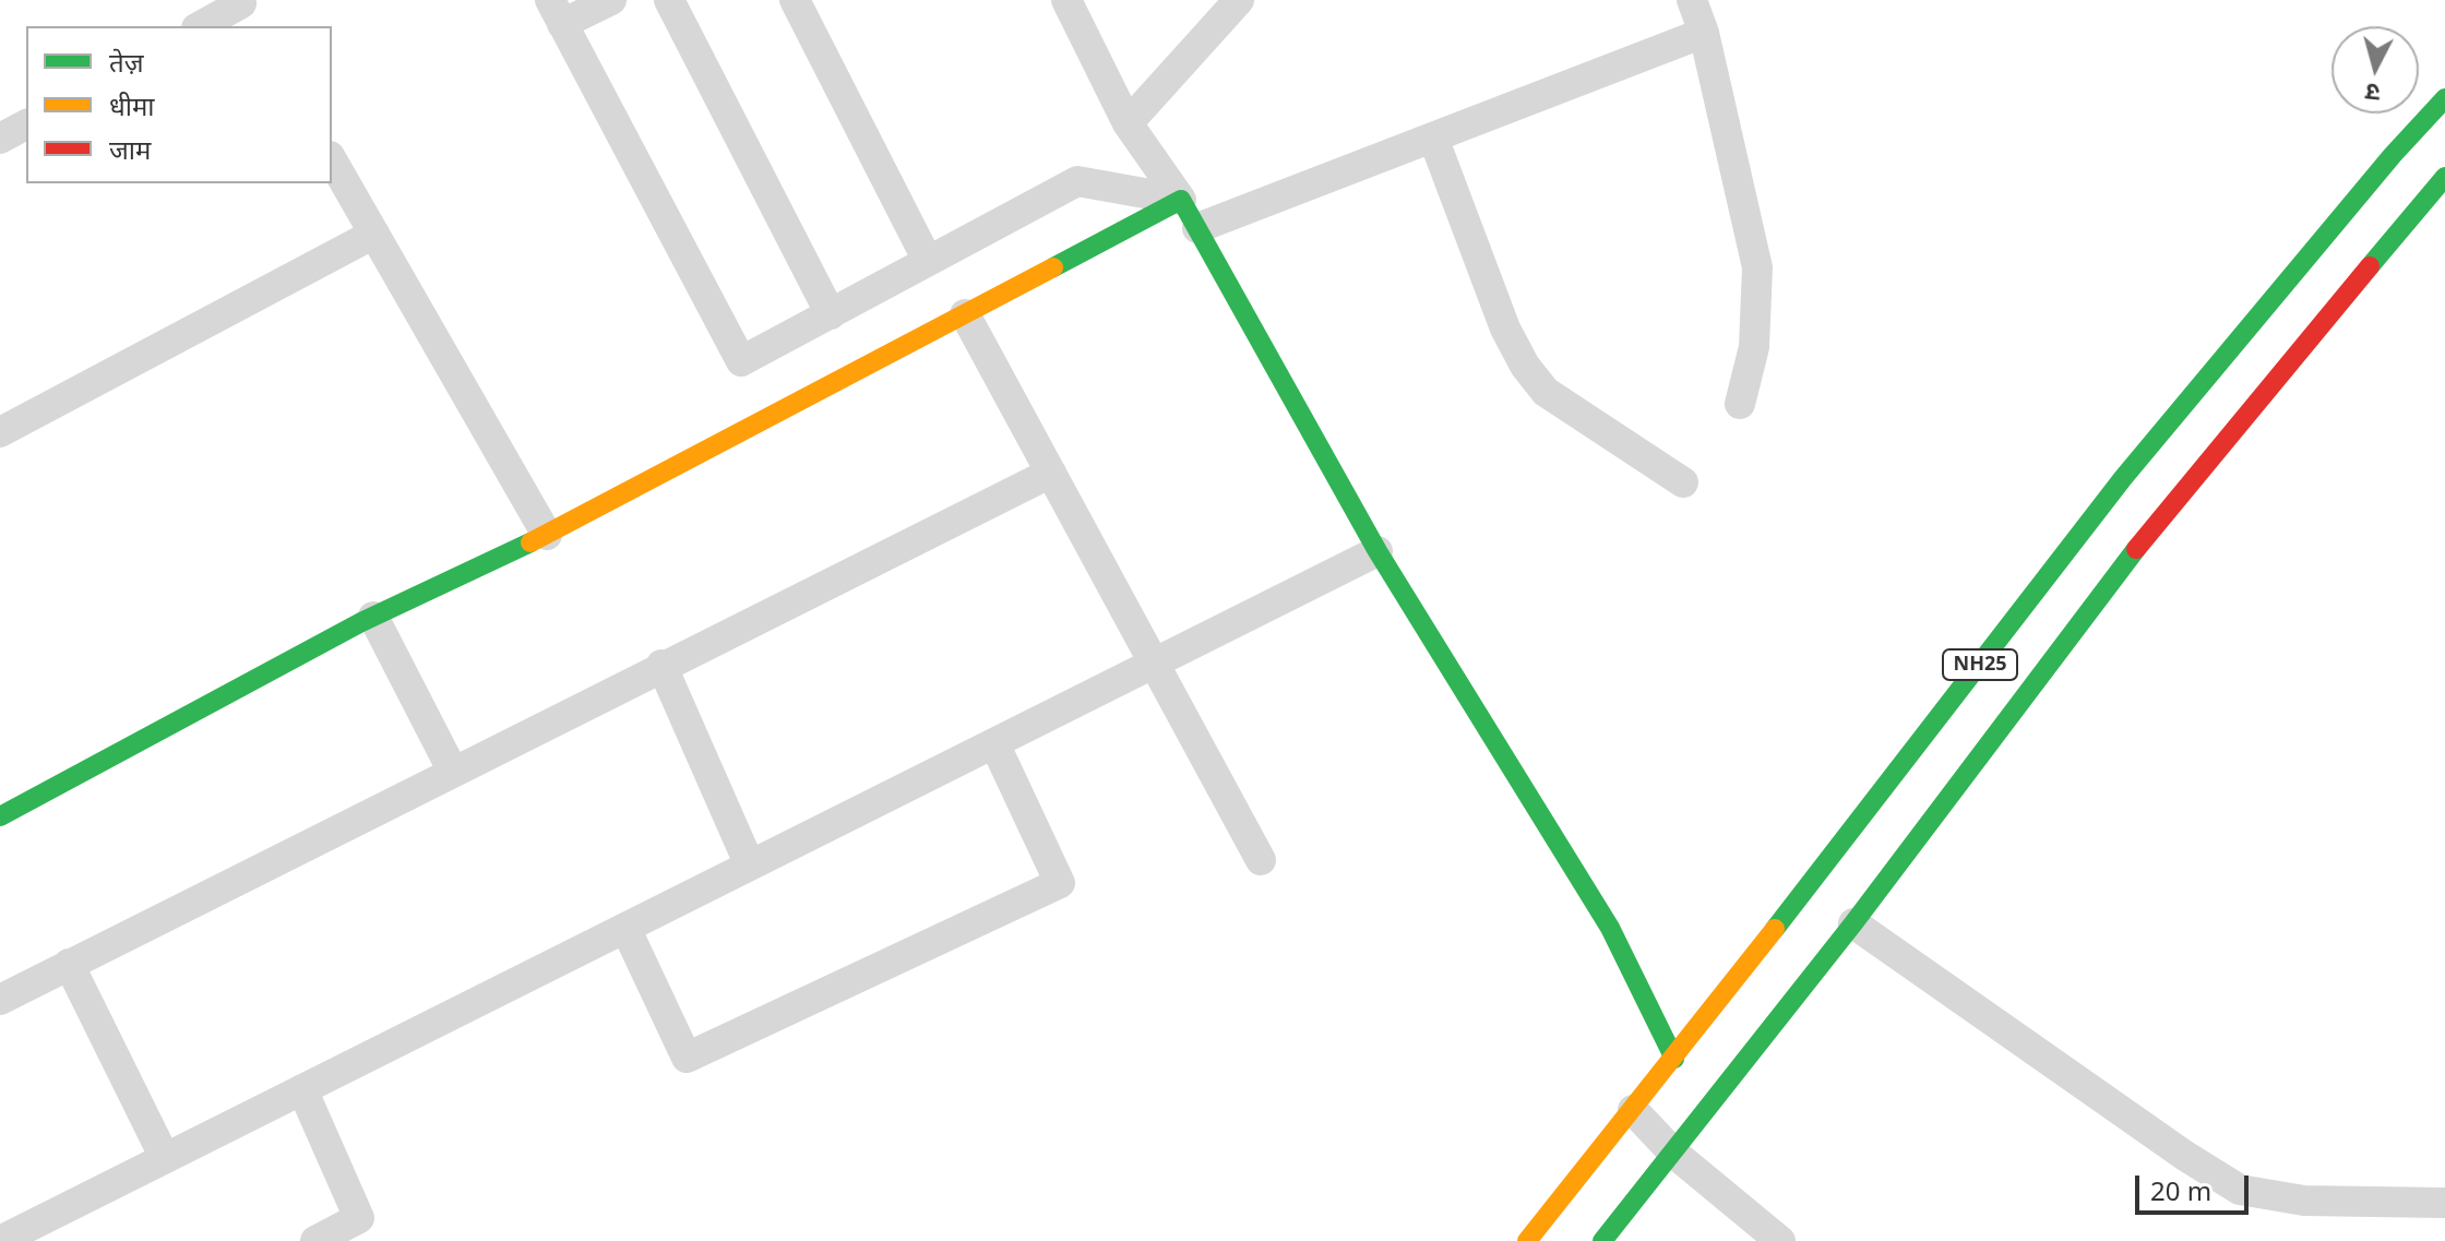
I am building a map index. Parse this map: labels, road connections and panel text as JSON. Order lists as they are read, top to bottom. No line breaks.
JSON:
{"streets":{"main road":["NH25"]},"legend":["तेज़","धीमा","जाम"],"scale_bar":"20 m","north":"bottom"}
